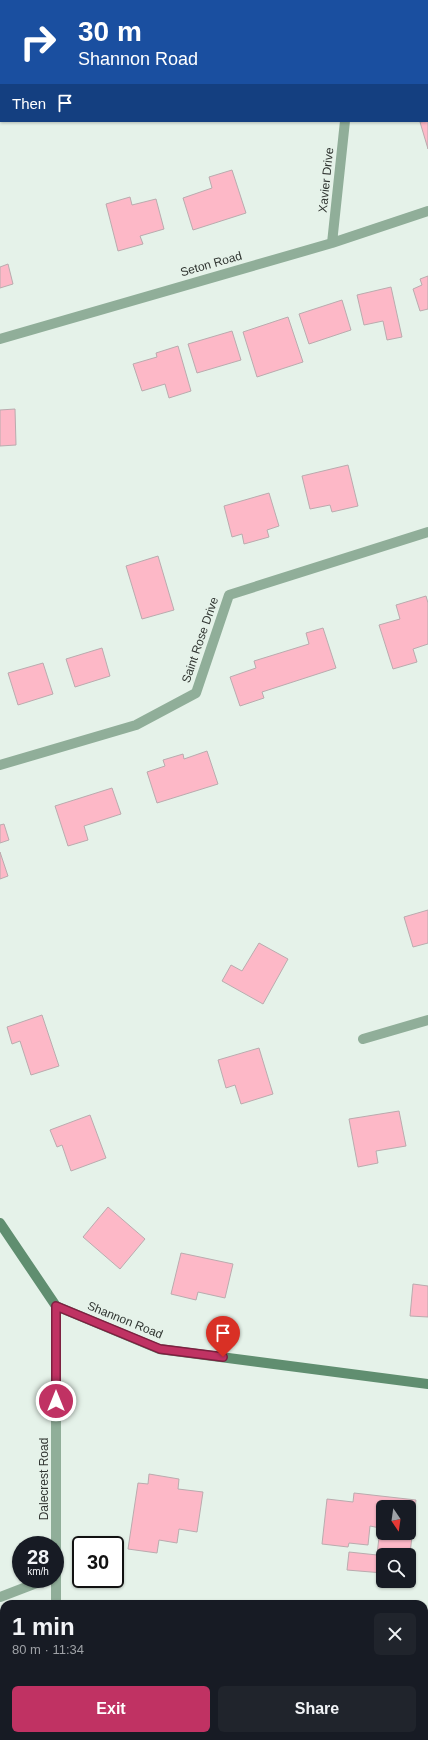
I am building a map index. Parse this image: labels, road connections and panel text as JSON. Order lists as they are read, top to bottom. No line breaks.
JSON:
{"streets":{"street":["Xavier Drive","Seton Road","Saint Rose Drive","Shannon Road","Dalecrest Road"]},"crossings":[["Xavier Drive","Seton Road"],["Shannon Road","Dalecrest Road"]],"north":"bottom","page":{"turn":["30 m","Shannon Road"],"then":"Then","speed":"28 km/h","limit":"30","heading":["1 min","80 m · 11:34"],"buttons":["Exit","Share"]}}
